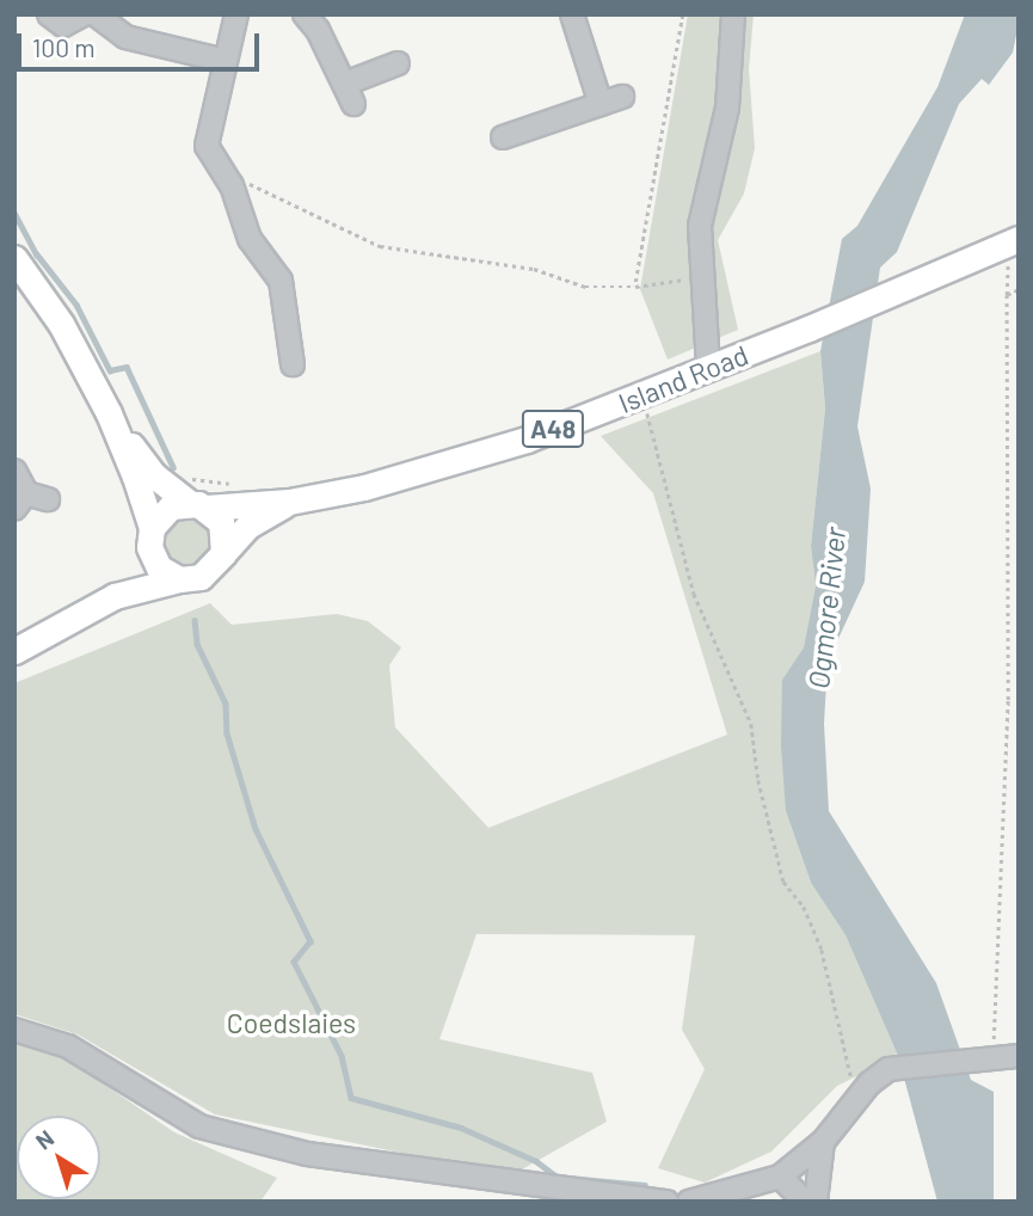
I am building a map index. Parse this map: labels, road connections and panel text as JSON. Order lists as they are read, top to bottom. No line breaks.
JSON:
{"streets":{"main road":["Island Road","A48"]},"water":["Ogmore River"],"parks":["Coedslaies"],"scale_bar":"100 m","north":"top left"}
